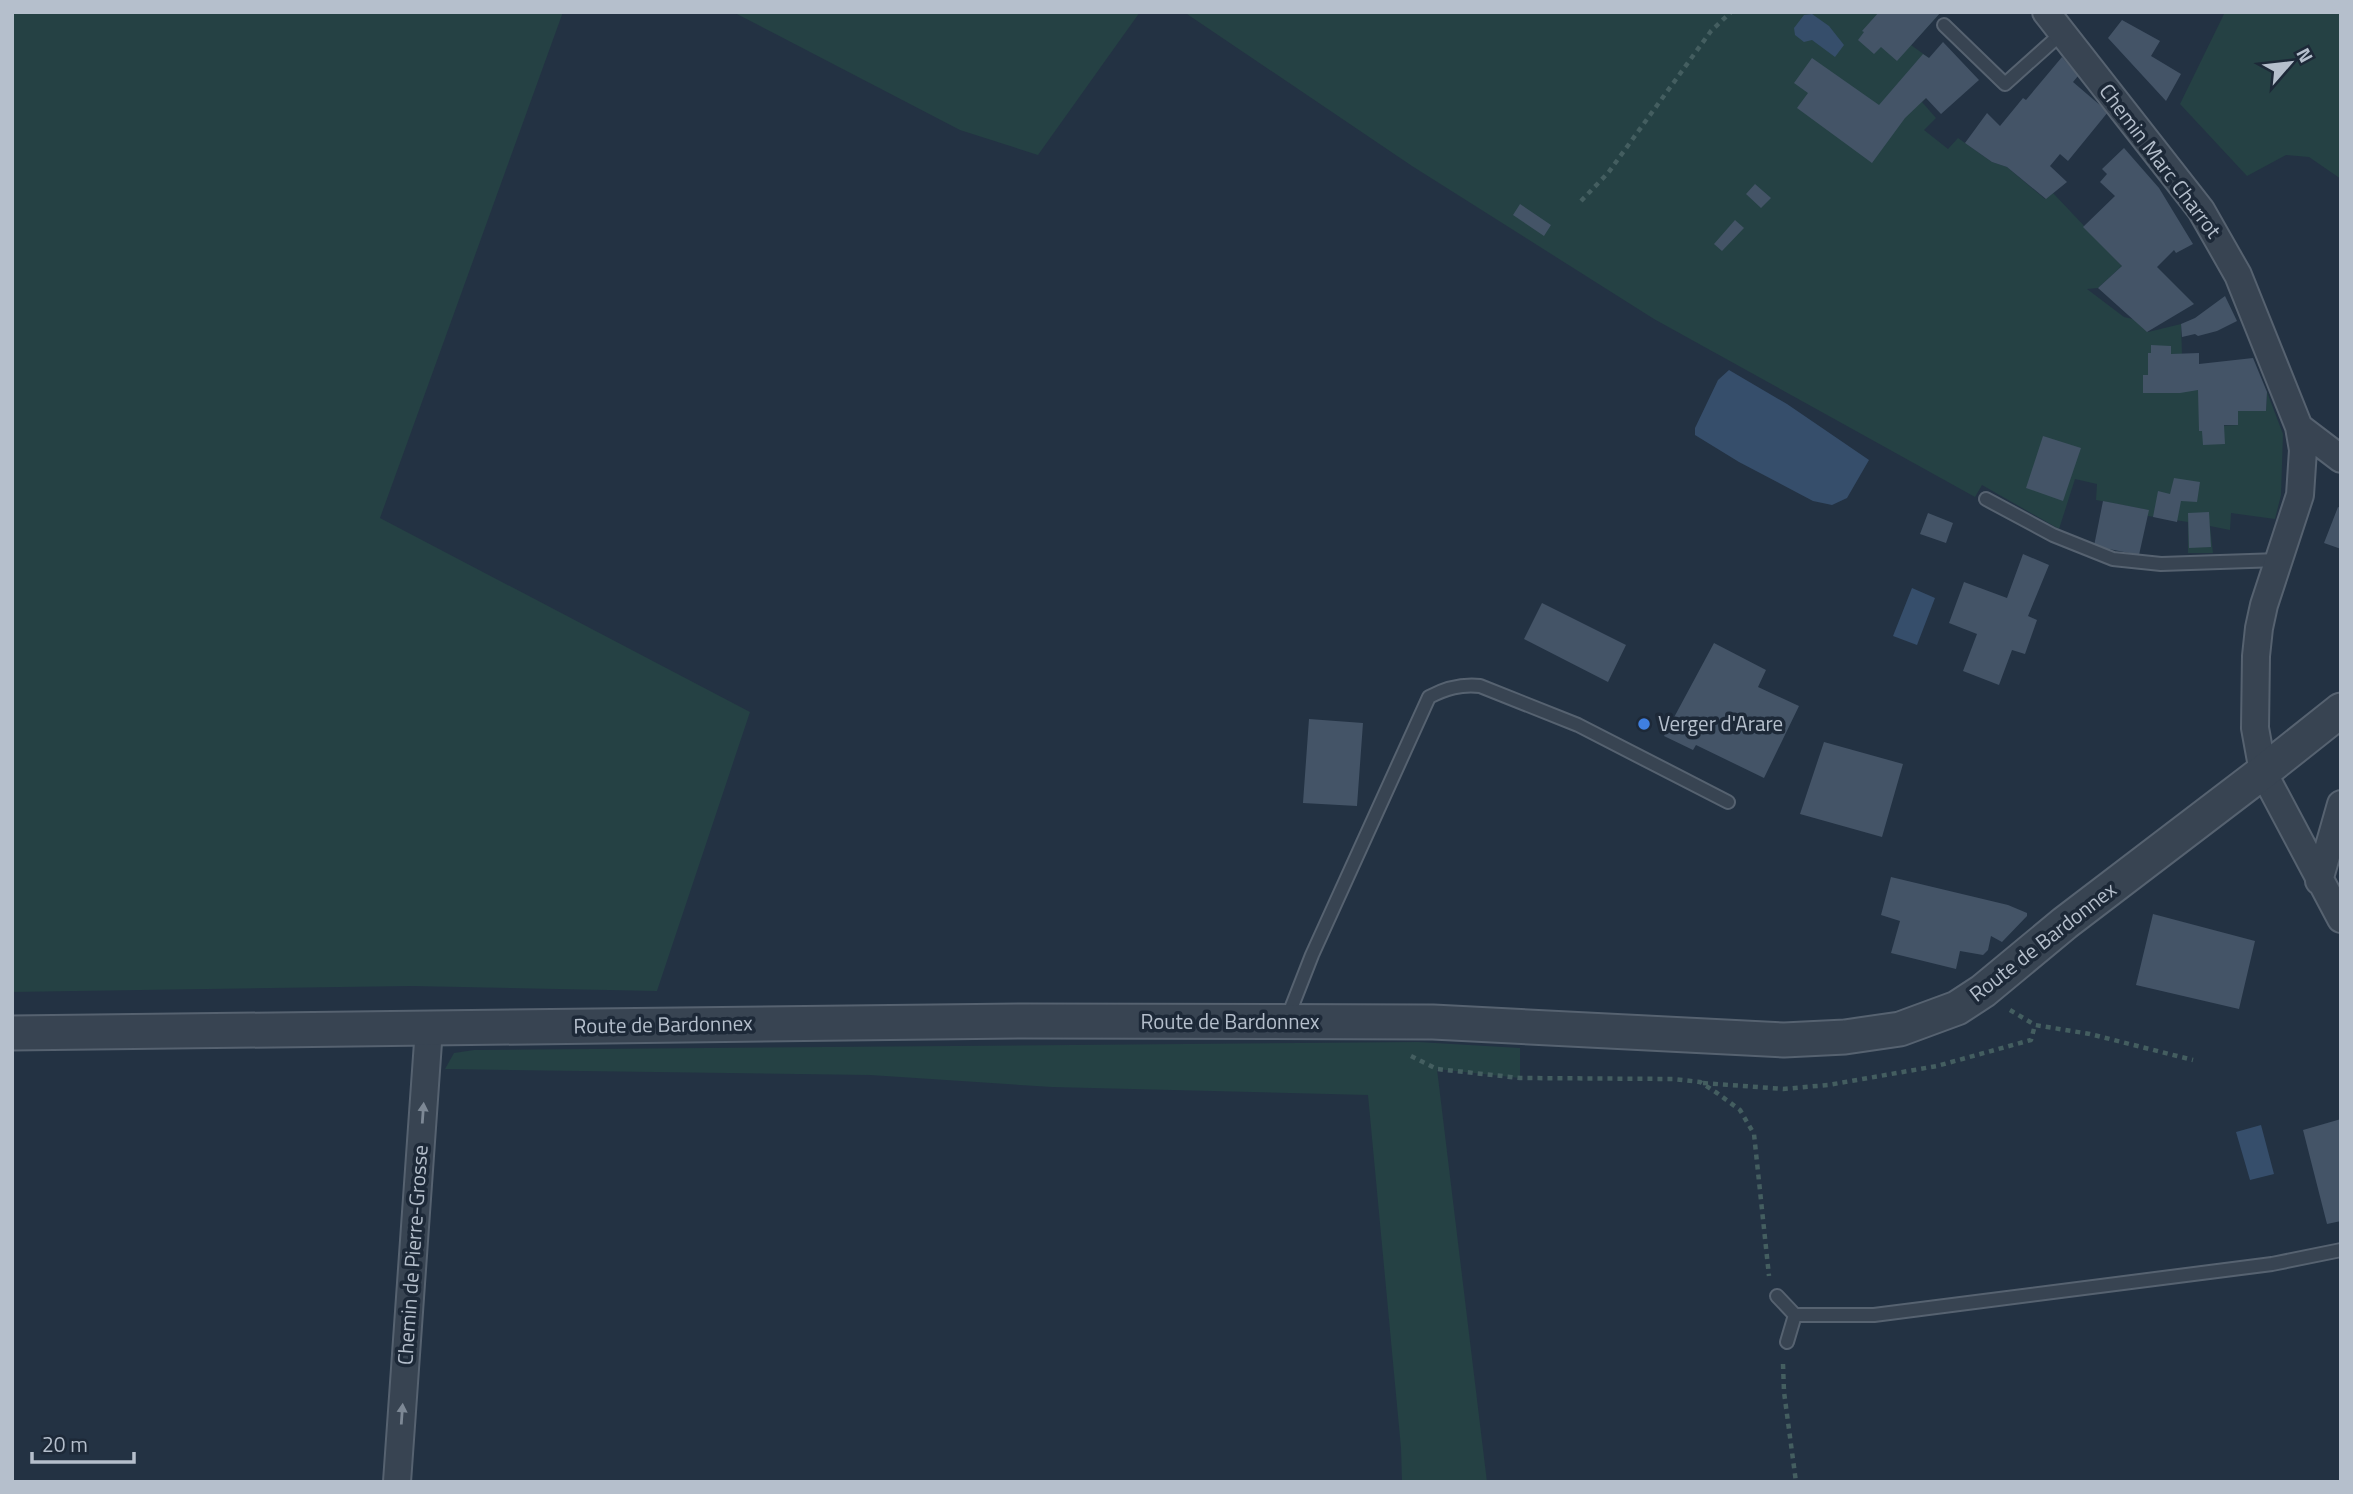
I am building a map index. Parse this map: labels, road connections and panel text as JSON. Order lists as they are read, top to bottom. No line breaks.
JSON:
{"streets":{"street":["Chemin Marc Charrot","Route de Bardonnex","Chemin de Pierre-Grosse"]},"crossings":[["Route de Bardonnex","Chemin de Pierre-Grosse"]],"one_way":["Chemin de Pierre-Grosse"],"places":["Verger d'Arare"],"scale_bar":"20 m","north":"top right"}
